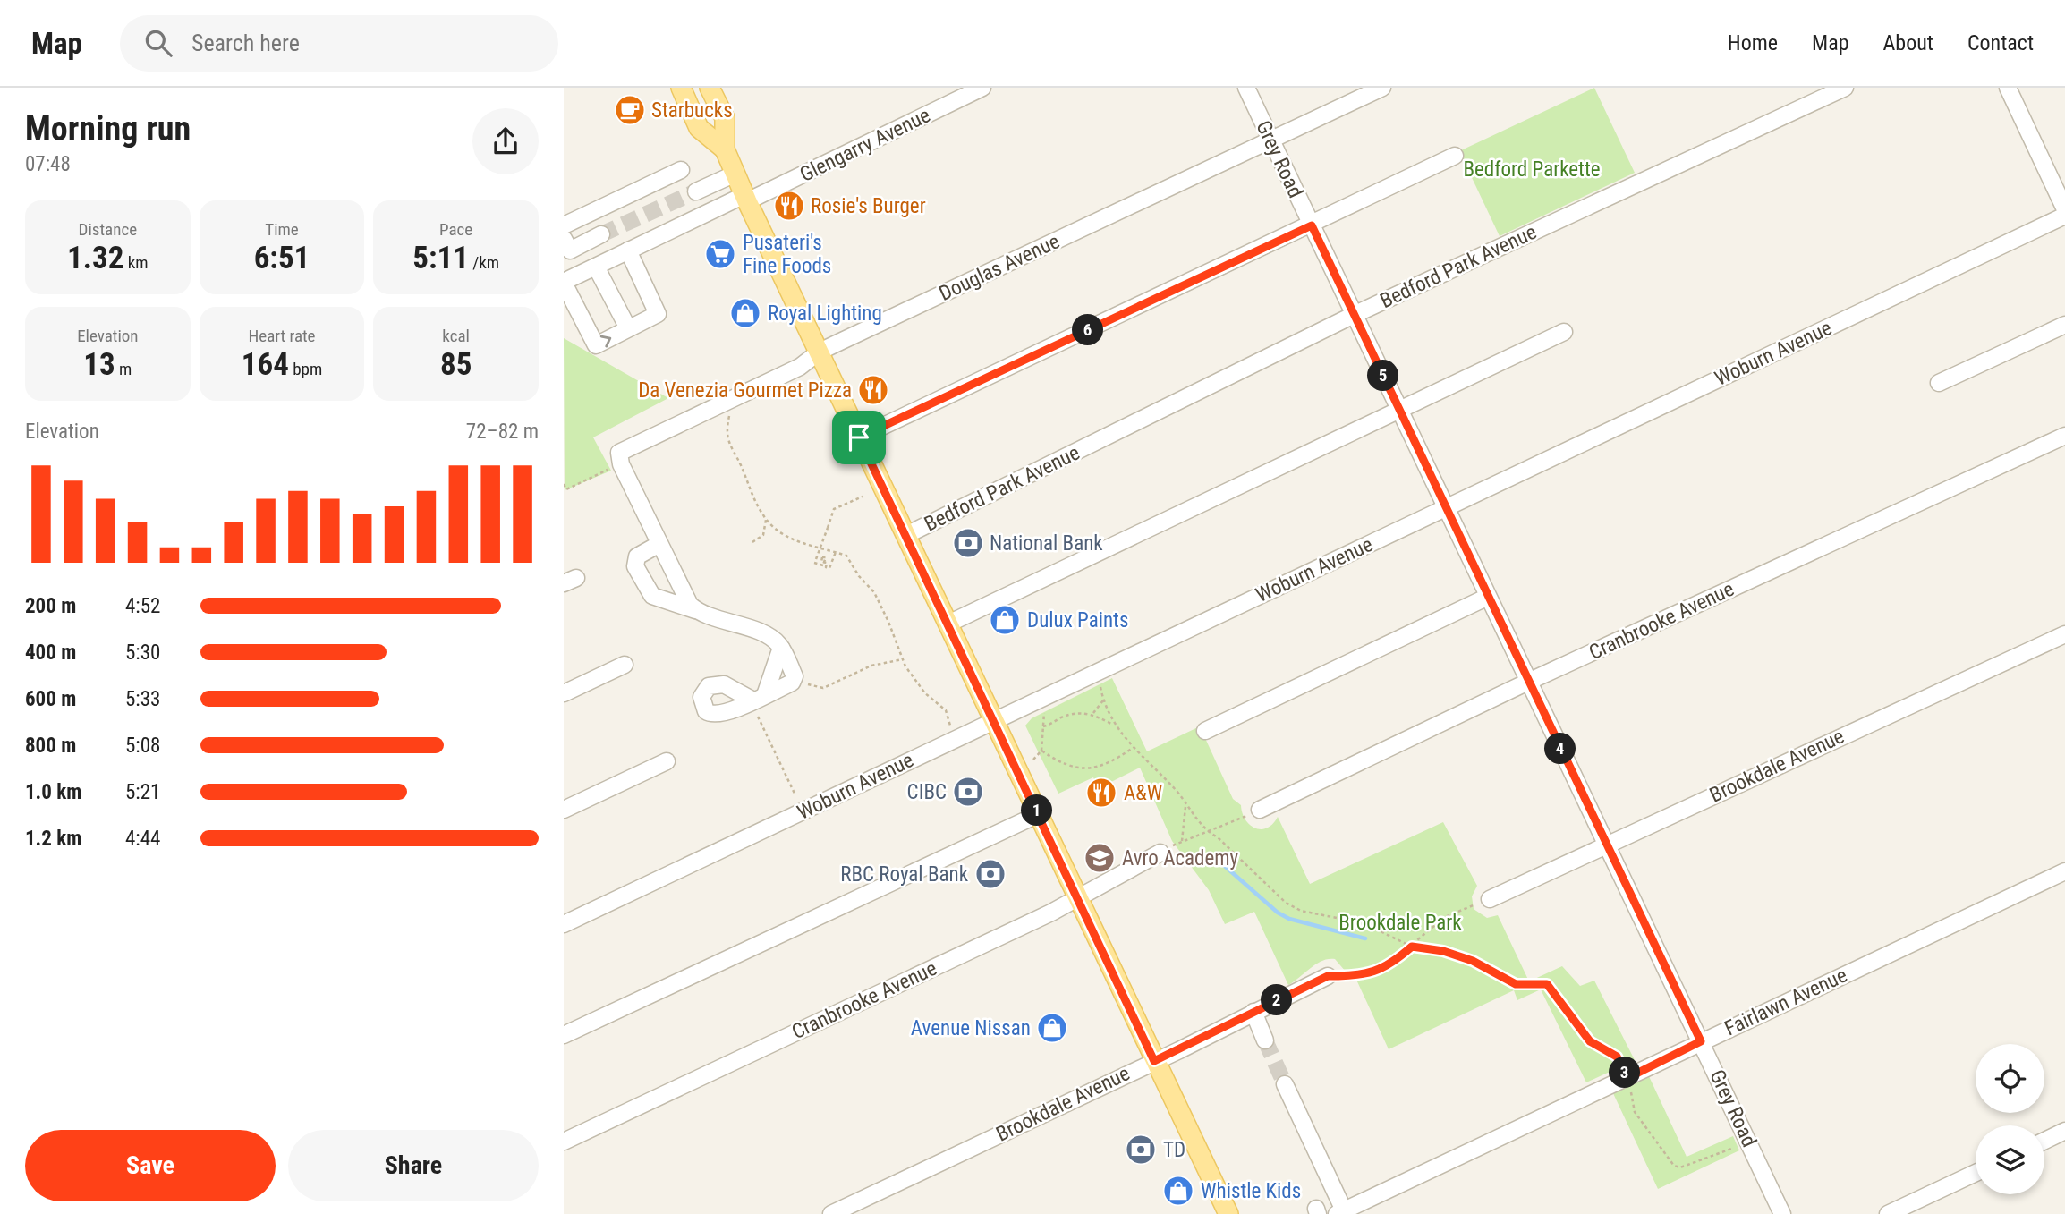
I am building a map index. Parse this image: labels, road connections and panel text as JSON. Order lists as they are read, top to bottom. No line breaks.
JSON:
{"streets":{"street":["Glengarry Avenue","Grey Road","Bedford Park Avenue","Douglas Avenue","Woburn Avenue","Cranbrooke Avenue","Brookdale Avenue","Fairlawn Avenue"]},"crossings":[["Grey Road","Bedford Park Avenue"],["Grey Road","Douglas Avenue"],["Grey Road","Woburn Avenue"],["Grey Road","Cranbrooke Avenue"],["Grey Road","Brookdale Avenue"],["Grey Road","Fairlawn Avenue"]],"parks":["Bedford Parkette","Brookdale Park"],"places":{"cafe":["Starbucks"],"restaurant":["Rosie's Burger","Da Venezia Gourmet Pizza","A&W"],"supermarket":["Pusateri's Fine Foods"],"shop":["Royal Lighting","Dulux Paints","Avenue Nissan","Whistle Kids"],"bank":["National Bank","CIBC","RBC Royal Bank","TD"],"school or university":["Avro Academy"]},"page":{"header":"Map","search":"Search here","nav":["Home","Map","About","Contact"],"heading":["Morning run","07:48"],"stats":[["Distance","1.32 km"],["Time","6:51"],["Pace","5:11 /km"],["Elevation","13 m"],["Heart rate","164 bpm"],["kcal","85"]],"pins":["6","5","4","1","2","3"],"chart":["Elevation","72–82 m"],"list":[{"name":"200 m","note":"4:52"},{"name":"400 m","note":"5:30"},{"name":"600 m","note":"5:33"},{"name":"800 m","note":"5:08"},{"name":"1.0 km","note":"5:21"},{"name":"1.2 km","note":"4:44"}],"buttons":["Save","Share"]}}
